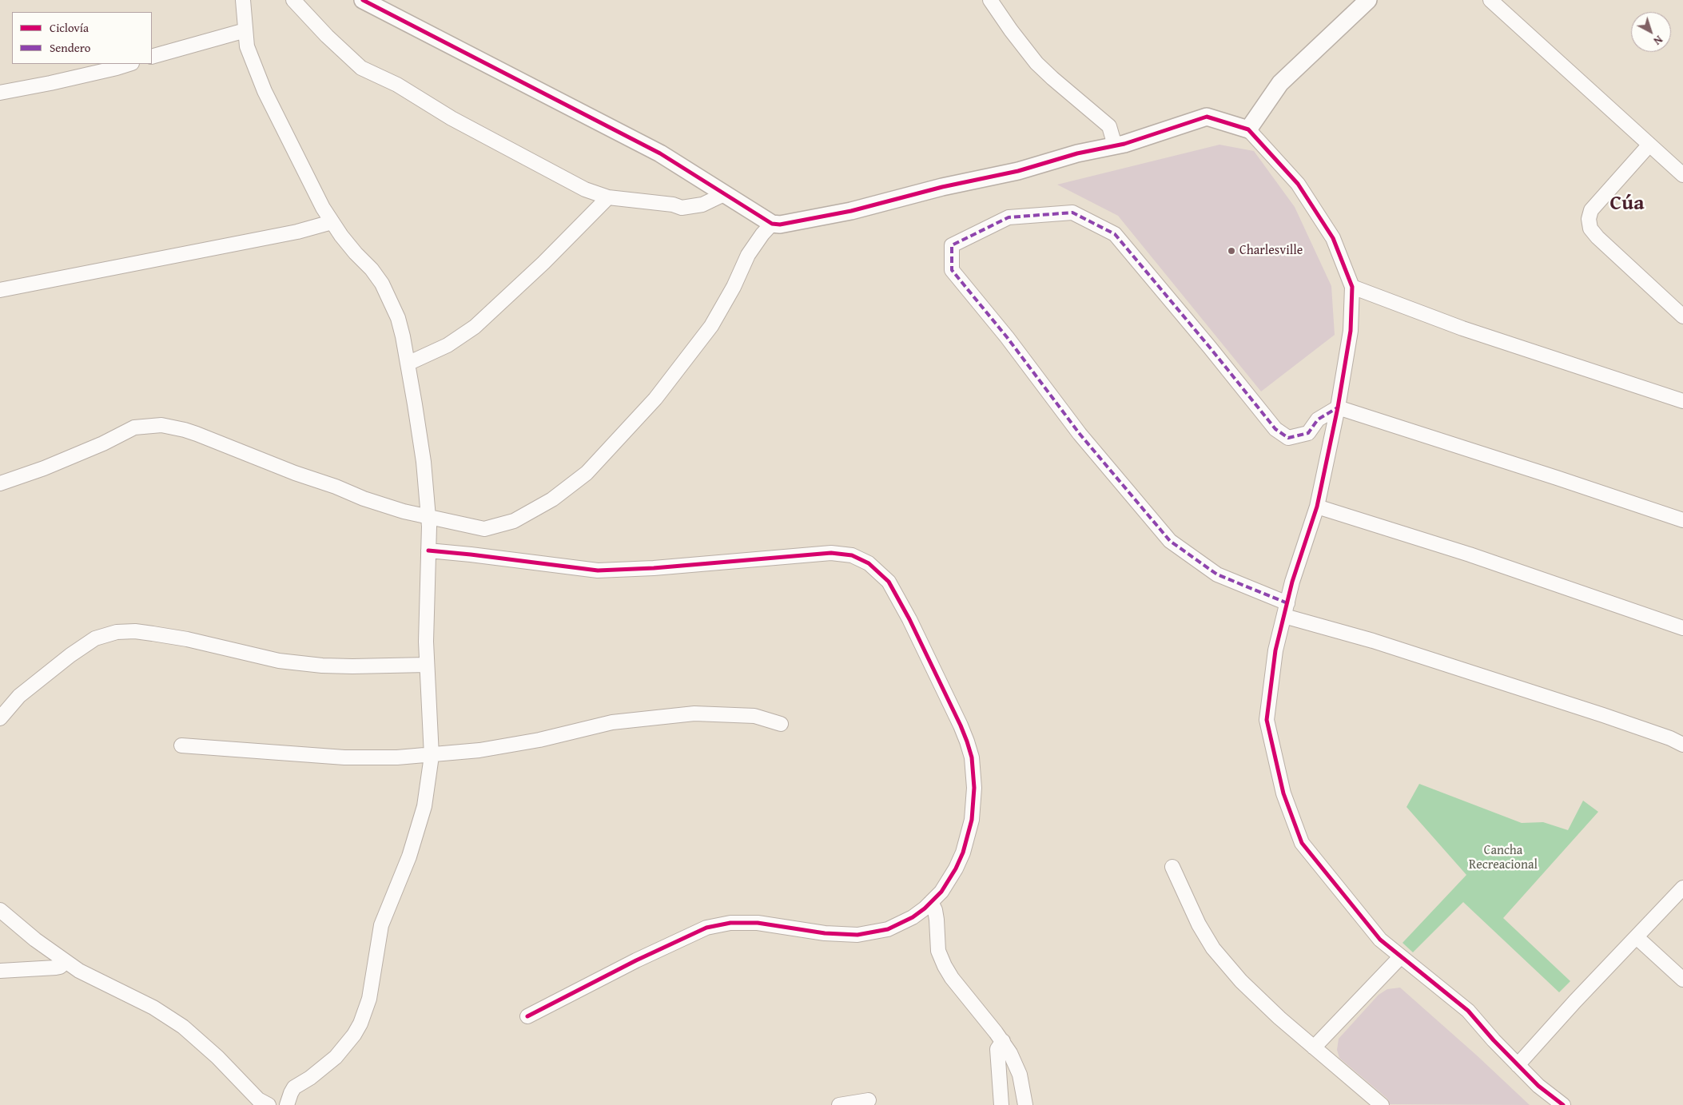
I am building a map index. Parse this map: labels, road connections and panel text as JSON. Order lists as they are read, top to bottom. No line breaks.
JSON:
{"districts":["Cúa"],"parks":["Cancha Recreacional"],"places":["Charlesville"],"legend":["Ciclovía","Sendero"],"north":"bottom right"}
